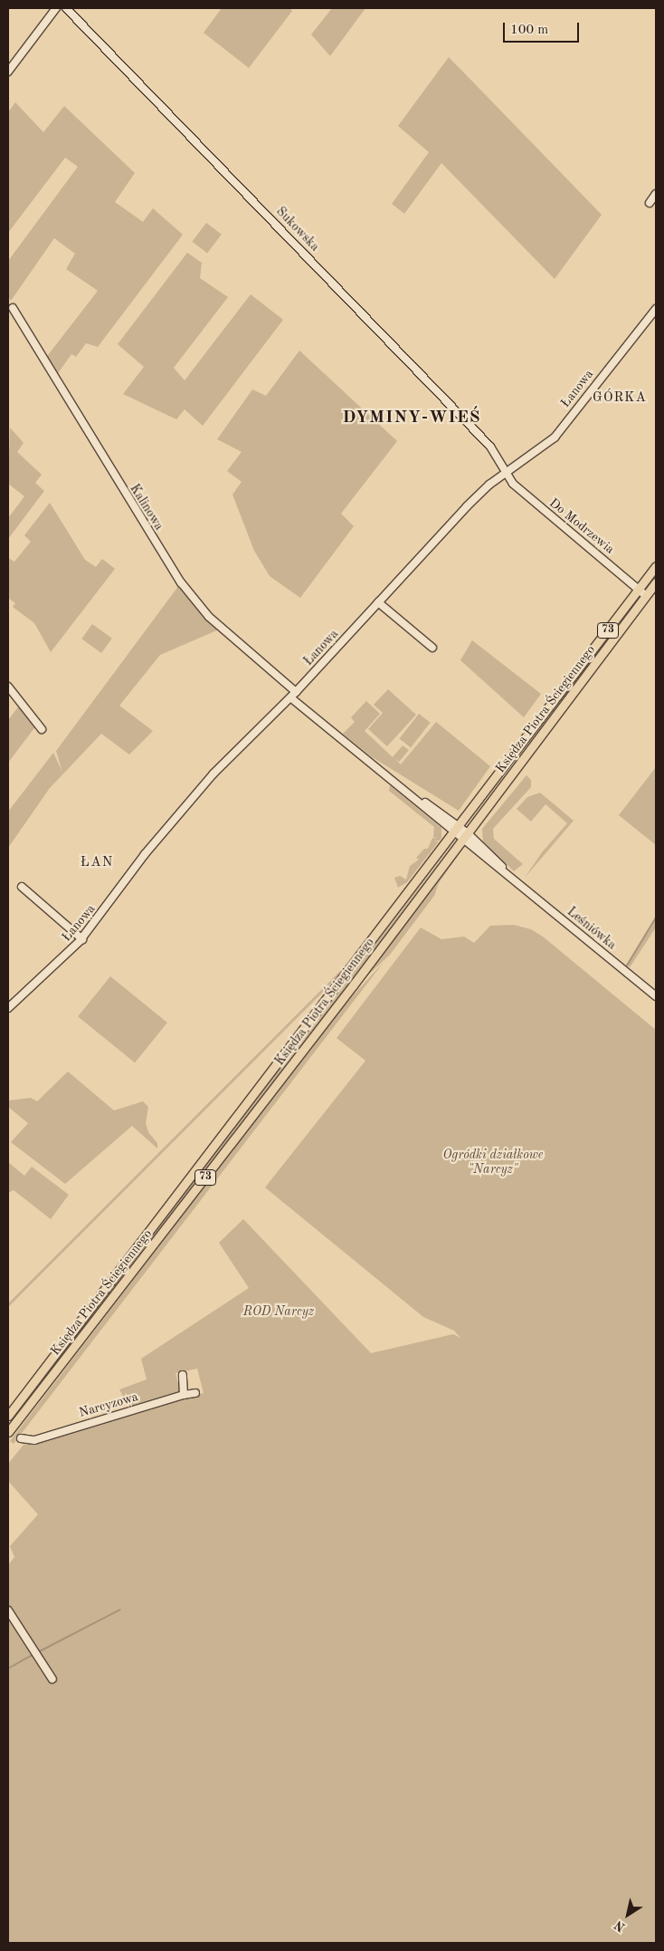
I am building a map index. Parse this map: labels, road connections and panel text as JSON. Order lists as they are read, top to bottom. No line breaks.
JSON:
{"streets":{"main road":["73","Księdza Piotra Ściegiennego"],"street":["Sukowska","Łanowa","Kalinowa","Do Modrzewia","Leśniówka","Narcyzowa"]},"crossings":[["Sukowska","Łanowa"],["Sukowska","Do Modrzewia"],["Łanowa","Kalinowa"],["Łanowa","Do Modrzewia"],["Kalinowa","Księdza Piotra Ściegiennego"],["Kalinowa","Leśniówka"],["Do Modrzewia","Księdza Piotra Ściegiennego"],["Księdza Piotra Ściegiennego","Leśniówka"]],"districts":["GÓRKA","DYMINY-WIEŚ","ŁAN"],"parks":["Ogródki działkowe \"Narcyz\"","ROD Narcyz"],"scale_bar":"100 m","north":"bottom left"}
